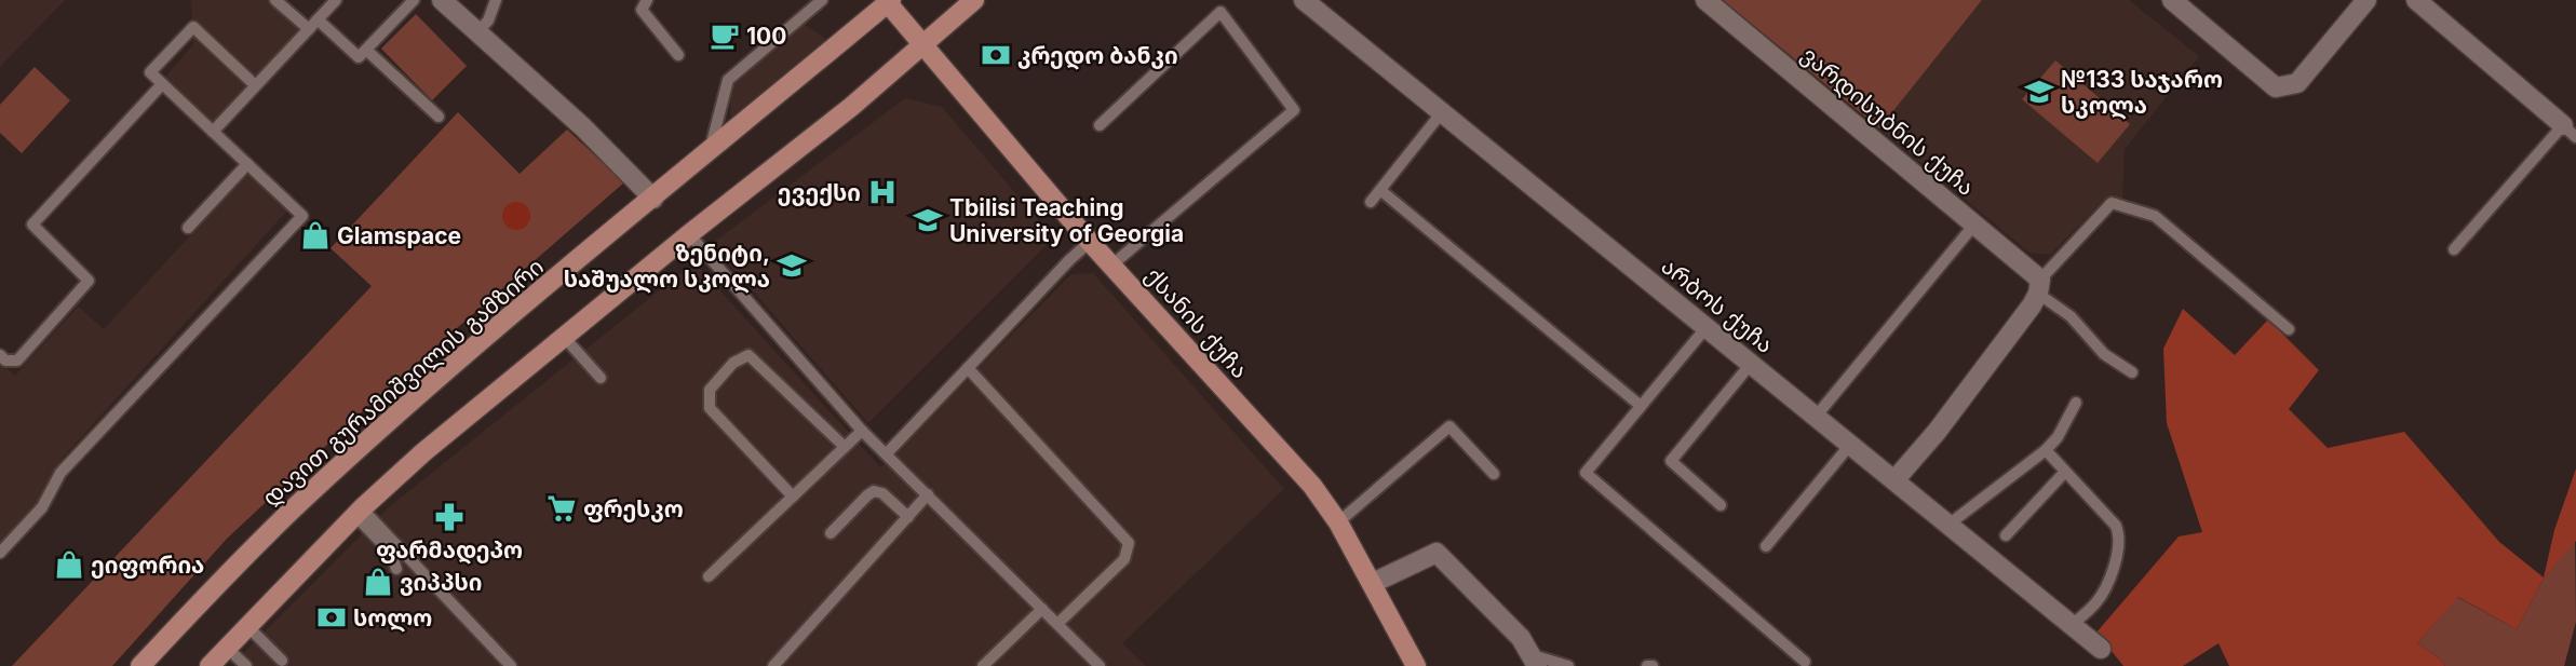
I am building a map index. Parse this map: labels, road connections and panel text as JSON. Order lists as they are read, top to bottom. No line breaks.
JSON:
{"streets":{"main road":["ქსანის ქუჩა","დავით გურამიშვილის გამზირი"],"street":["ვარდისუბნის ქუჩა","არბოს ქუჩა"]},"crossings":[["ქსანის ქუჩა","დავით გურამიშვილის გამზირი"]],"places":{"cafe":["100"],"bank":["კრედო ბანკი","სოლო"],"school or university":["№133 საჯარო სკოლა","Tbilisi Teaching University of Georgia","ზენიტი, საშუალო სკოლა"],"hospital":["ევექსი"],"shop":["Glamspace","ეიფორია","ვიპპსი"],"supermarket":["ფრესკო"],"pharmacy":["ფარმადეპო"]}}
